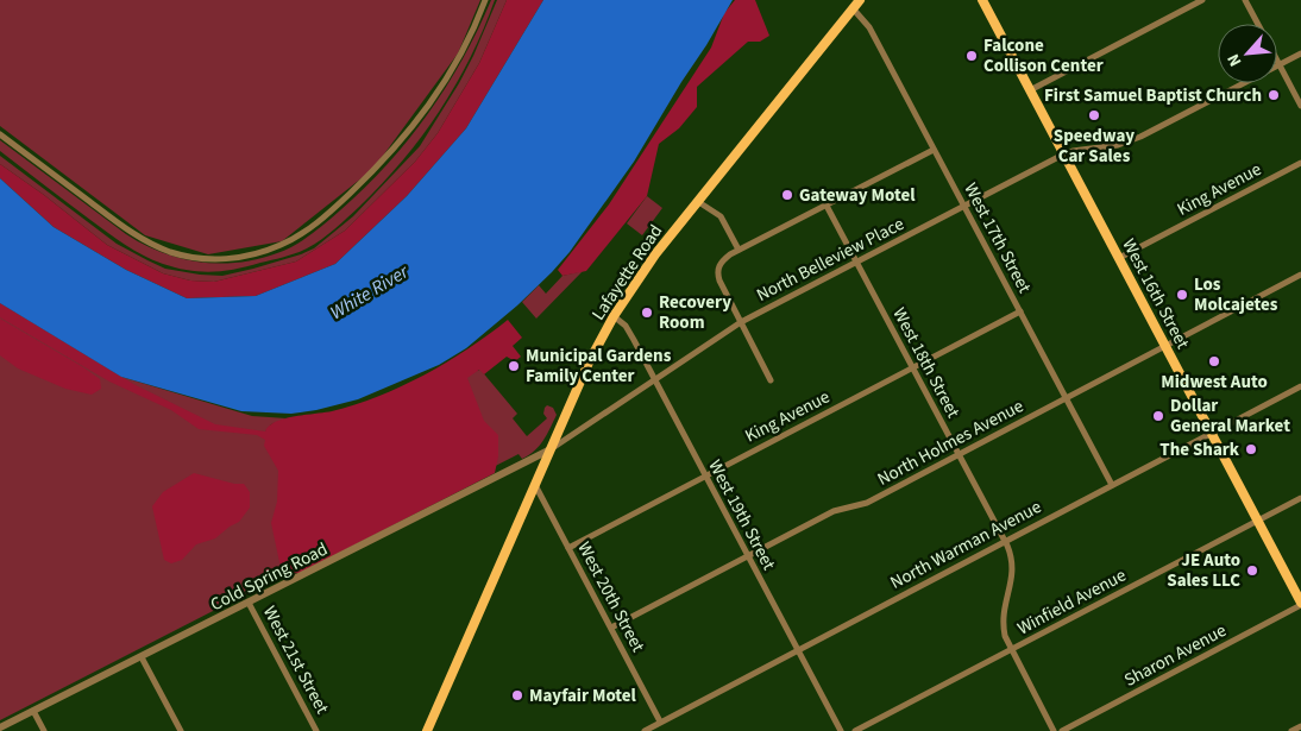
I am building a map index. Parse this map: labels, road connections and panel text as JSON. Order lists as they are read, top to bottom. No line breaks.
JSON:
{"streets":{"main road":["Lafayette Road","West 16th Street"],"street":["King Avenue","West 17th Street","North Belleview Place","West 18th Street","North Holmes Avenue","West 19th Street","North Warman Avenue","Cold Spring Road","West 20th Street","Winfield Avenue","Sharon Avenue","West 21st Street"]},"crossings":[["King Avenue","West 17th Street"],["King Avenue","West 16th Street"],["King Avenue","West 18th Street"],["King Avenue","West 19th Street"],["King Avenue","West 20th Street"],["West 17th Street","North Belleview Place"],["West 17th Street","Lafayette Road"],["West 17th Street","North Holmes Avenue"],["West 17th Street","North Warman Avenue"],["North Belleview Place","Lafayette Road"],["North Belleview Place","West 16th Street"],["North Belleview Place","West 18th Street"],["North Belleview Place","West 19th Street"],["North Belleview Place","Cold Spring Road"],["Lafayette Road","West 19th Street"],["Lafayette Road","Cold Spring Road"],["Lafayette Road","West 20th Street"],["West 16th Street","North Holmes Avenue"],["West 16th Street","North Warman Avenue"],["West 16th Street","Winfield Avenue"],["West 16th Street","Sharon Avenue"],["West 18th Street","North Holmes Avenue"],["West 18th Street","North Warman Avenue"],["West 18th Street","Winfield Avenue"],["North Holmes Avenue","West 19th Street"],["North Holmes Avenue","West 20th Street"],["West 19th Street","North Warman Avenue"],["North Warman Avenue","West 20th Street"],["Cold Spring Road","West 21st Street"]],"water":["White River"],"places":["Falcone Collison Center","First Samuel Baptist Church","Speedway Car Sales","Gateway Motel","Los Molcajetes","Recovery Room","Midwest Auto","Municipal Gardens Family Center","Dollar General Market","The Shark","JE Auto Sales LLC","Mayfair Motel"],"north":"bottom left"}
